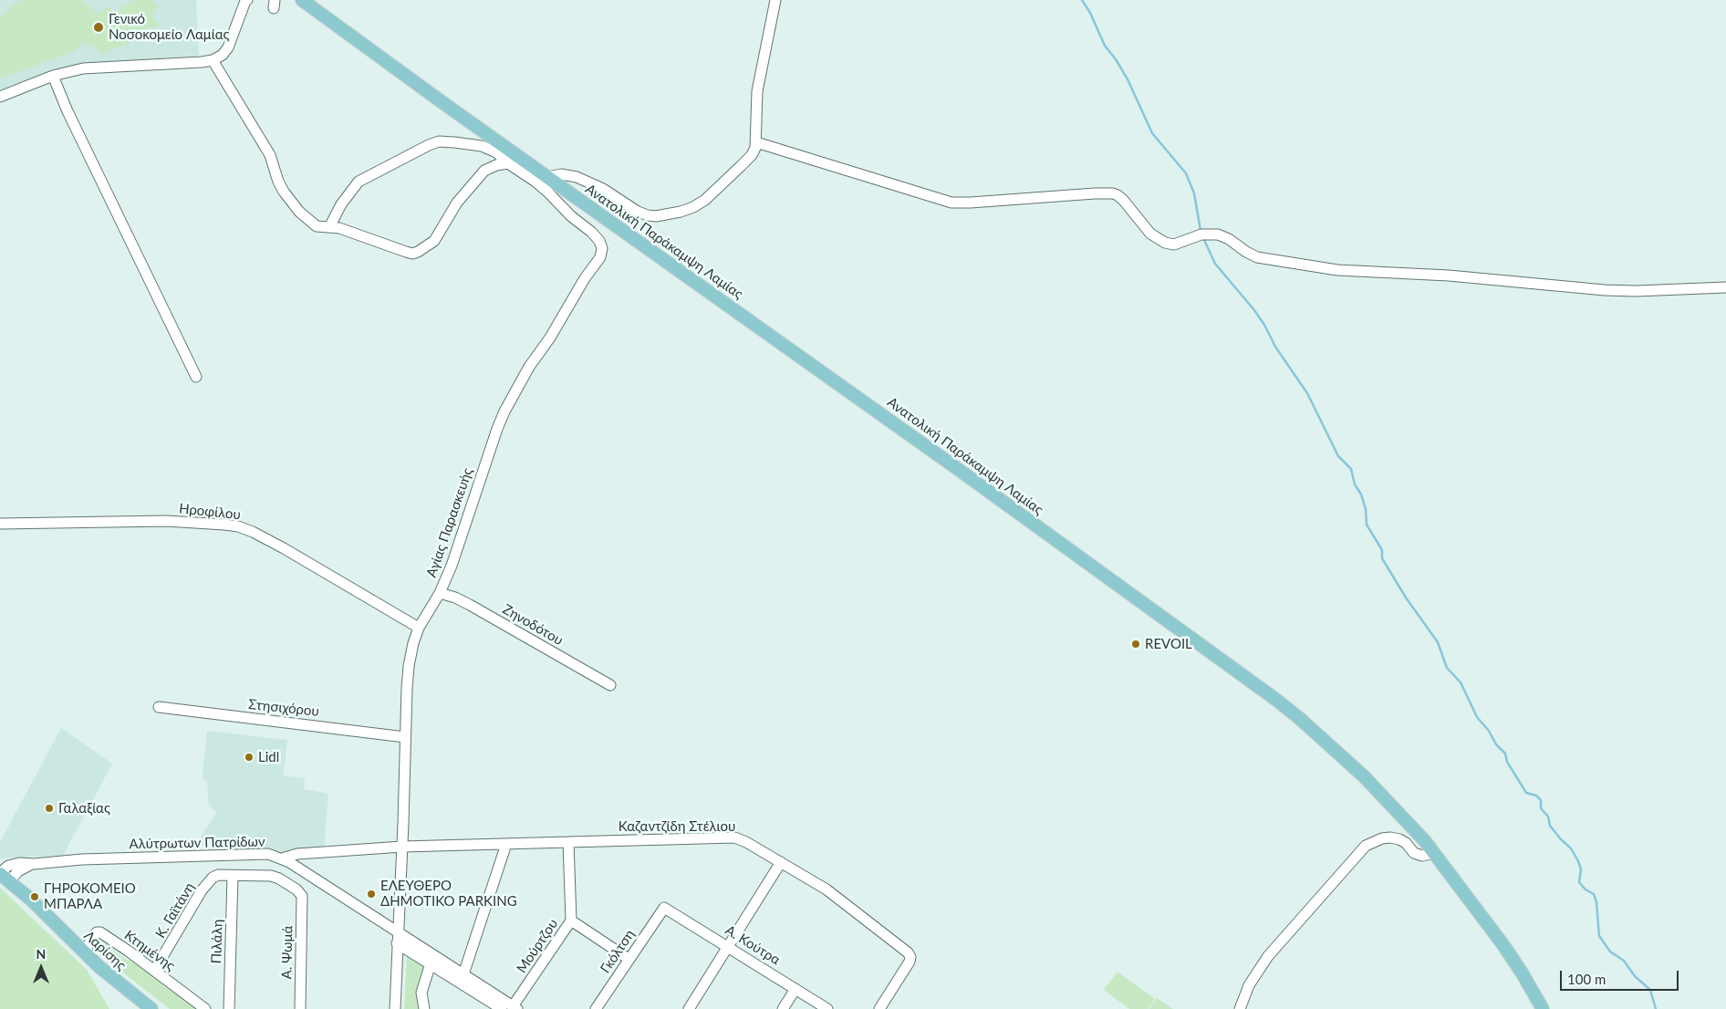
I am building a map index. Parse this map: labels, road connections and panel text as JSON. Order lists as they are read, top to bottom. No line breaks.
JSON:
{"streets":{"main road":["Ανατολική Παράκαμψη Λαμίας","Λαρίσης"],"street":["Ηροφίλου","Αγίας Παρασκευής","Ζηνοδότου","Στησιχόρου","Καζαντζίδη Στέλιου","Αλύτρωτων Πατρίδων","Κ. Γαϊτάνη","Πιλάλη","Α. Κούτρα","Μούρτζου","Κτημένης","Γκόλτση","Α. Ψωμά"]},"crossings":[["Ανατολική Παράκαμψη Λαμίας","Αγίας Παρασκευής"],["Ηροφίλου","Αγίας Παρασκευής"],["Αγίας Παρασκευής","Ζηνοδότου"],["Αγίας Παρασκευής","Στησιχόρου"],["Αγίας Παρασκευής","Καζαντζίδη Στέλιου"],["Αγίας Παρασκευής","Αλύτρωτων Πατρίδων"],["Καζαντζίδη Στέλιου","Αλύτρωτων Πατρίδων"],["Καζαντζίδη Στέλιου","Μούρτζου"],["Αλύτρωτων Πατρίδων","Μούρτζου"],["Κ. Γαϊτάνη","Πιλάλη"],["Κ. Γαϊτάνη","Κτημένης"],["Κ. Γαϊτάνη","Α. Ψωμά"],["Α. Κούτρα","Γκόλτση"],["Λαρίσης","Κτημένης"]],"places":["Γενικό Νοσοκομείο Λαμίας","REVOIL","Lidl","Γαλαξίας","ΕΛΕΥΘΕΡΟ ΔΗΜΟΤΙΚΟ PARKING","ΓΗΡΟΚΟΜΕΙΟ ΜΠΑΡΛΑ"],"scale_bar":"100 m","north":"top"}
